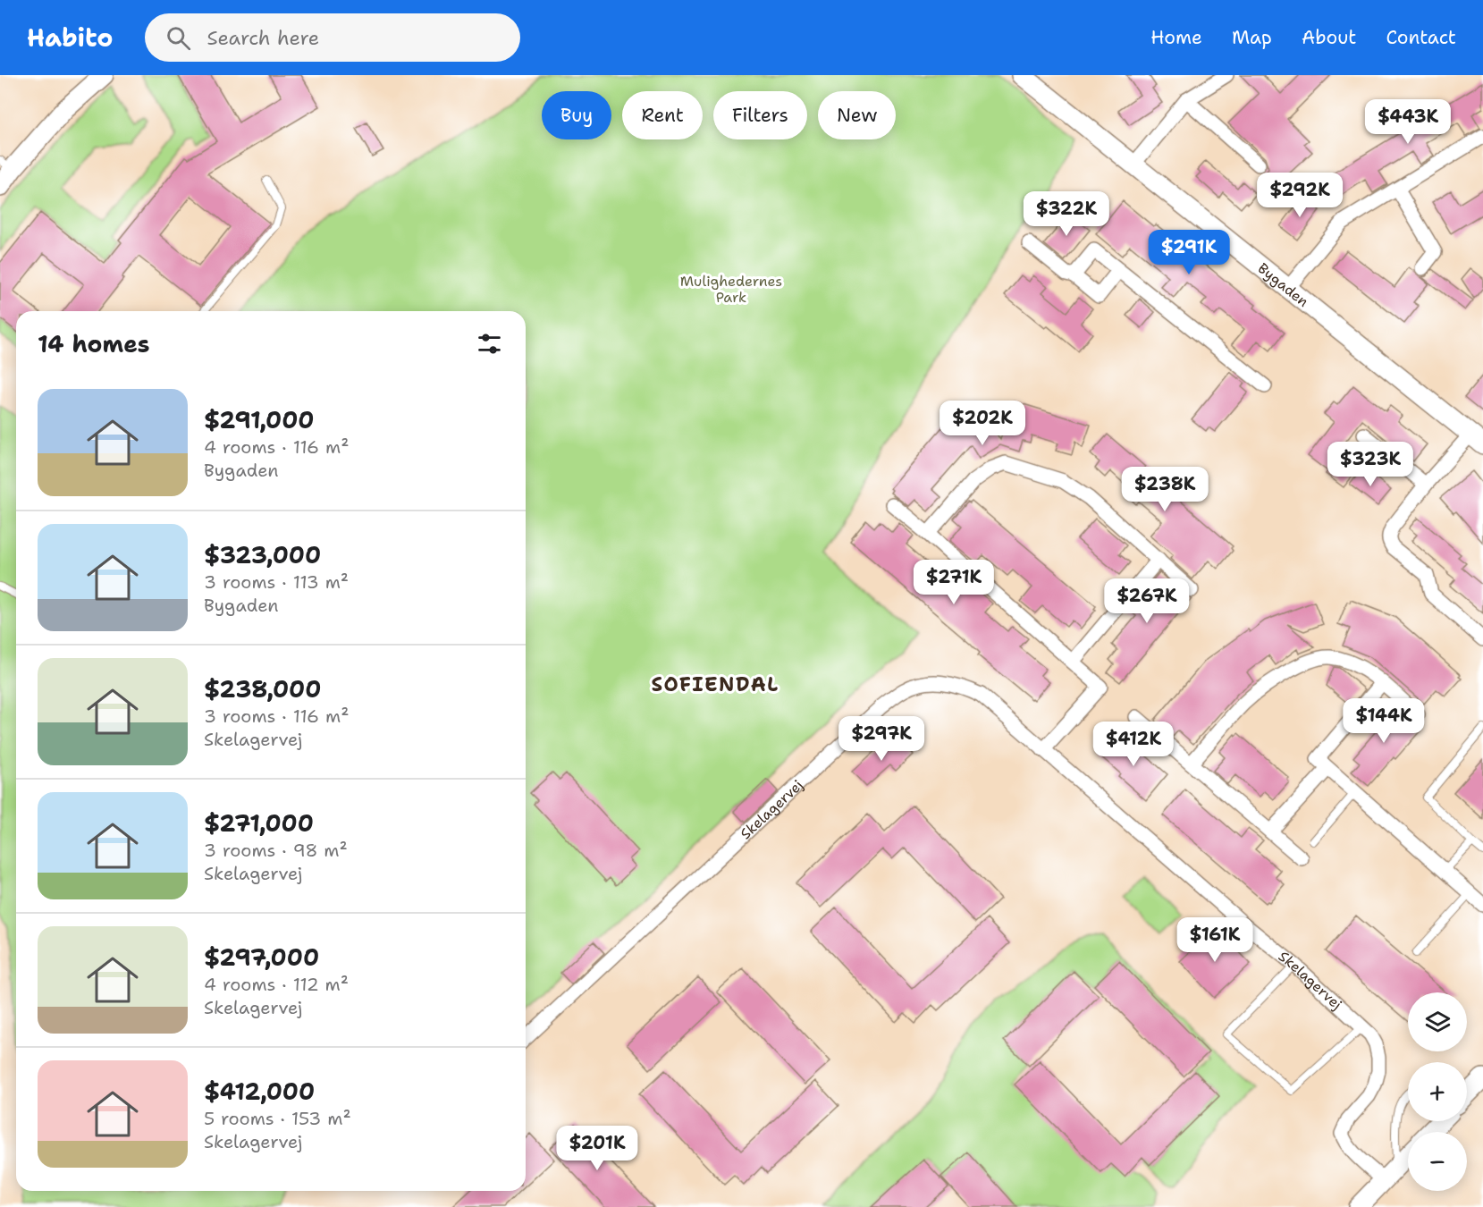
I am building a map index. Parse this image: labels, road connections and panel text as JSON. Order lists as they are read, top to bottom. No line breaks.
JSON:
{"streets":{"street":["Bygaden","Skelagervej"]},"districts":["SOFIENDAL"],"parks":["Mulighedernes Park"],"page":{"header":"Habito","search":"Search here","nav":["Home","Map","About","Contact"],"chip":["Buy","Rent","Filters","New"],"price":["$443K","$292K","$322K","$291K","$202K","$323K","$238K","$271K","$267K","$144K","$297K","$412K","$161K","$201K"],"heading":"14 homes","list":[{"name":"$291,000","note":"4 rooms · 116 m² · Bygaden"},{"name":"$323,000","note":"3 rooms · 113 m² · Bygaden"},{"name":"$238,000","note":"3 rooms · 116 m² · Skelagervej"},{"name":"$271,000","note":"3 rooms · 98 m² · Skelagervej"},{"name":"$297,000","note":"4 rooms · 112 m² · Skelagervej"},{"name":"$412,000","note":"5 rooms · 153 m² · Skelagervej"}],"map_buttons":["+","−"]}}
